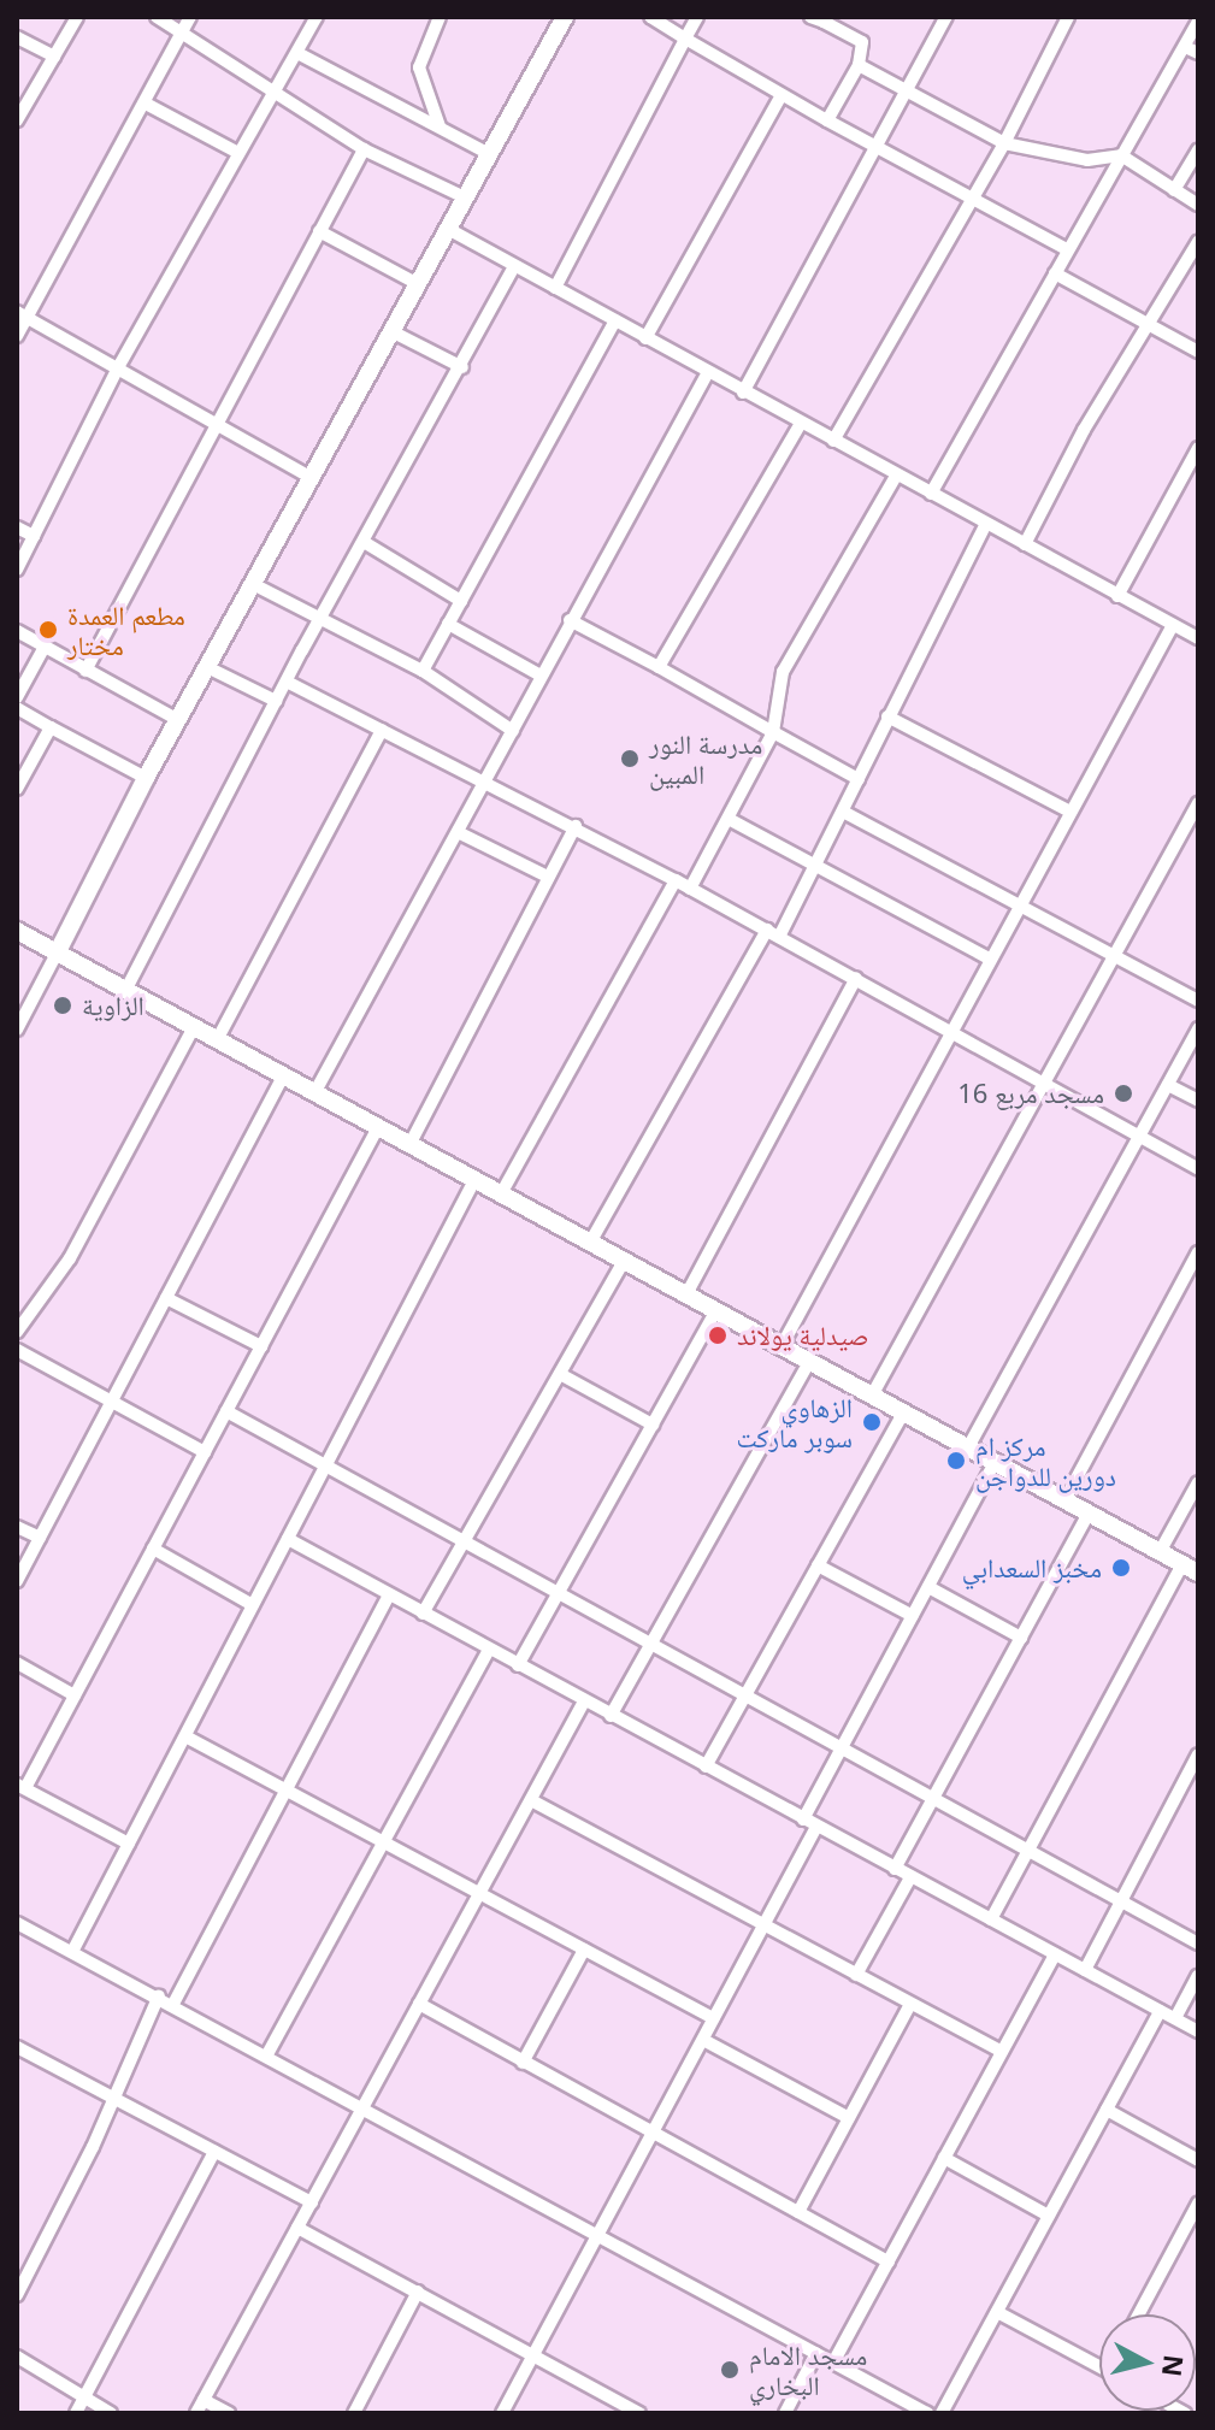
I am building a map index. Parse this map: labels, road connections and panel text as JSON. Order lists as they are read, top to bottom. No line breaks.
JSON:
{"places":["مطعم العمدة مختار","مدرسة النور المبين","الزاوية","مسجد مربع 16","صيدلية يولاند","الزهاوي سوبر ماركت","مركز ام دورين للدواجن","مخبز السعدابي","مسجد الامام البخاري"],"north":"right"}
